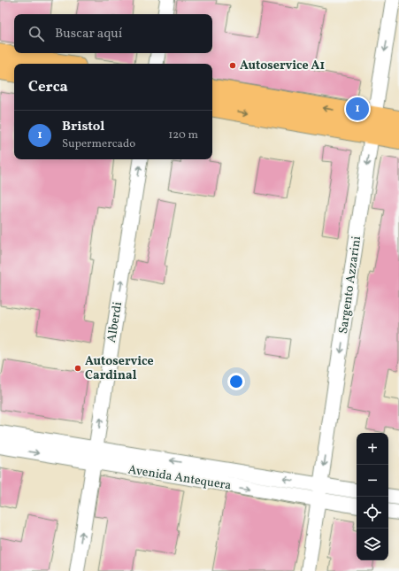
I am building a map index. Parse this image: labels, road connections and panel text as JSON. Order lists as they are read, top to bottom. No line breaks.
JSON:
{"streets":{"street":["Sargento Azzarini","Alberdi","Avenida Antequera"]},"crossings":[["Sargento Azzarini","Avenida Antequera"],["Alberdi","Avenida Antequera"]],"one_way":["Sargento Azzarini","Alberdi"],"places":["Autoservice A1","Autoservice Cardinal"],"page":{"search":"Buscar aquí","heading":"Cerca","pins":"1","list":[{"mark":"1","name":"Bristol","note":"Supermercado","value":"120 m"}],"map_buttons":["+","−"]}}
